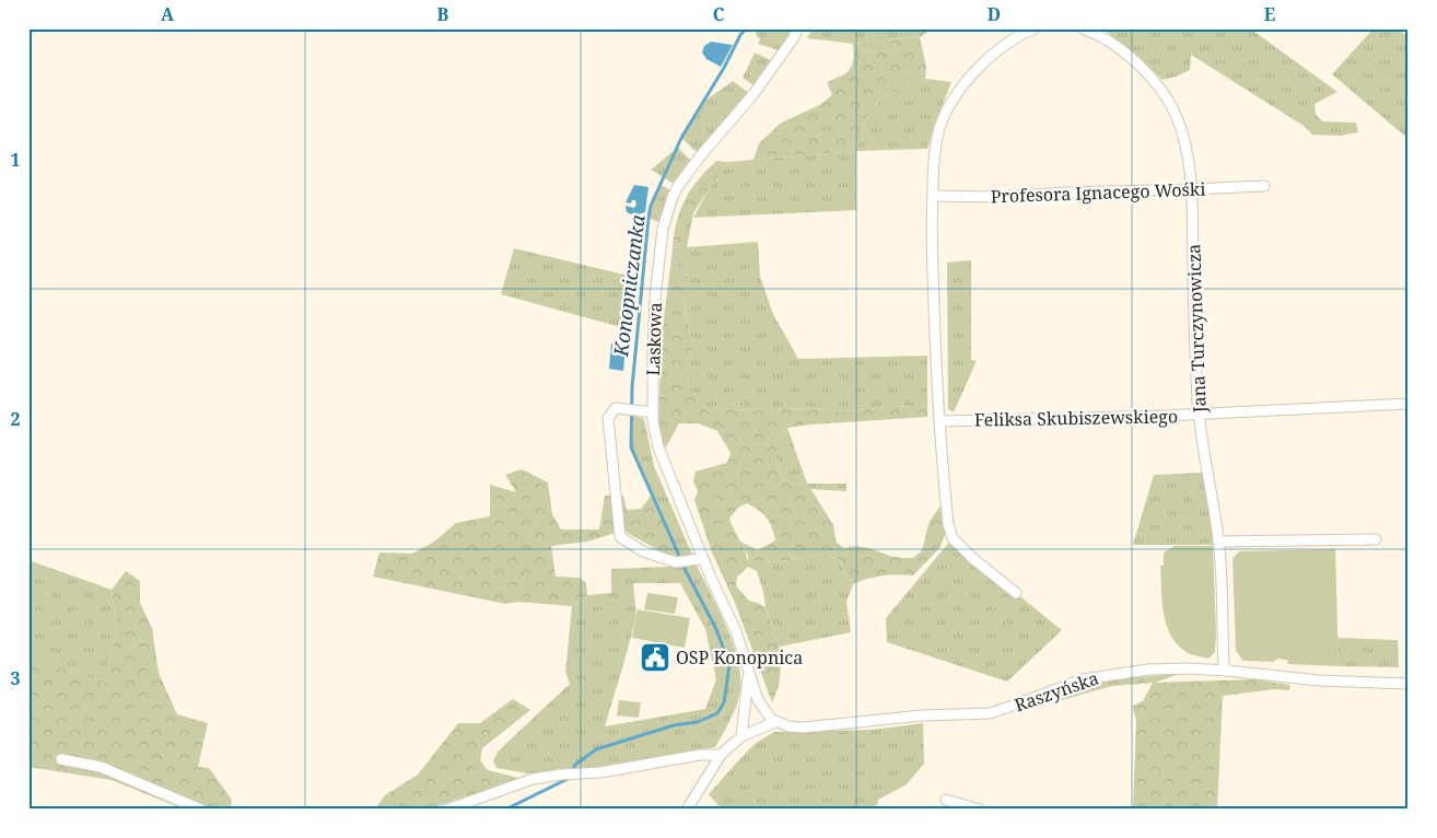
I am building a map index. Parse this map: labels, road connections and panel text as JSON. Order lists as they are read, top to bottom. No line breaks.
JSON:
{"streets":{"street":["Profesora Ignacego Wośki","Jana Turczynowicza","Laskowa","Feliksa Skubiszewskiego","Raszyńska"]},"crossings":[["Profesora Ignacego Wośki","Jana Turczynowicza"],["Jana Turczynowicza","Feliksa Skubiszewskiego"],["Jana Turczynowicza","Raszyńska"],["Laskowa","Raszyńska"]],"water":["Konopniczanka"],"places":{"public building":["OSP Konopnica"]},"grid":{"columns":["A","B","C","D","E"],"rows":["1","2","3"]}}
